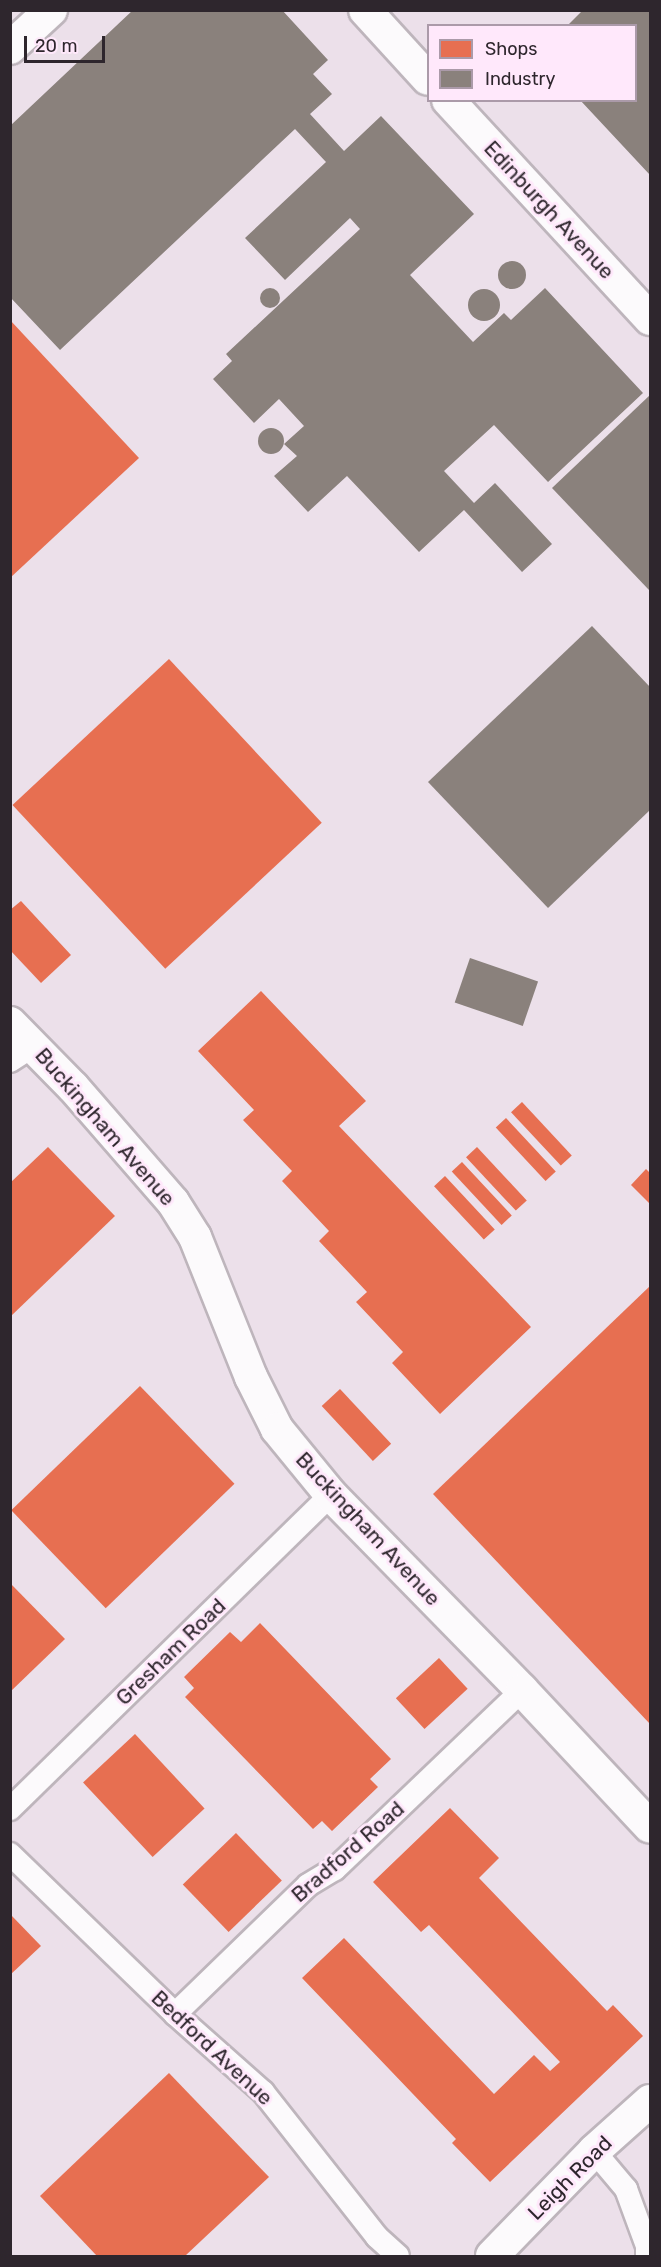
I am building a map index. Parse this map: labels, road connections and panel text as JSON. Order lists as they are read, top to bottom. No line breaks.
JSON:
{"streets":{"street":["Edinburgh Avenue","Buckingham Avenue","Gresham Road","Bradford Road","Bedford Avenue","Leigh Road"]},"crossings":[["Buckingham Avenue","Gresham Road"],["Buckingham Avenue","Bradford Road"],["Bradford Road","Bedford Avenue"]],"legend":["Shops","Industry"],"scale_bar":"20 m"}
